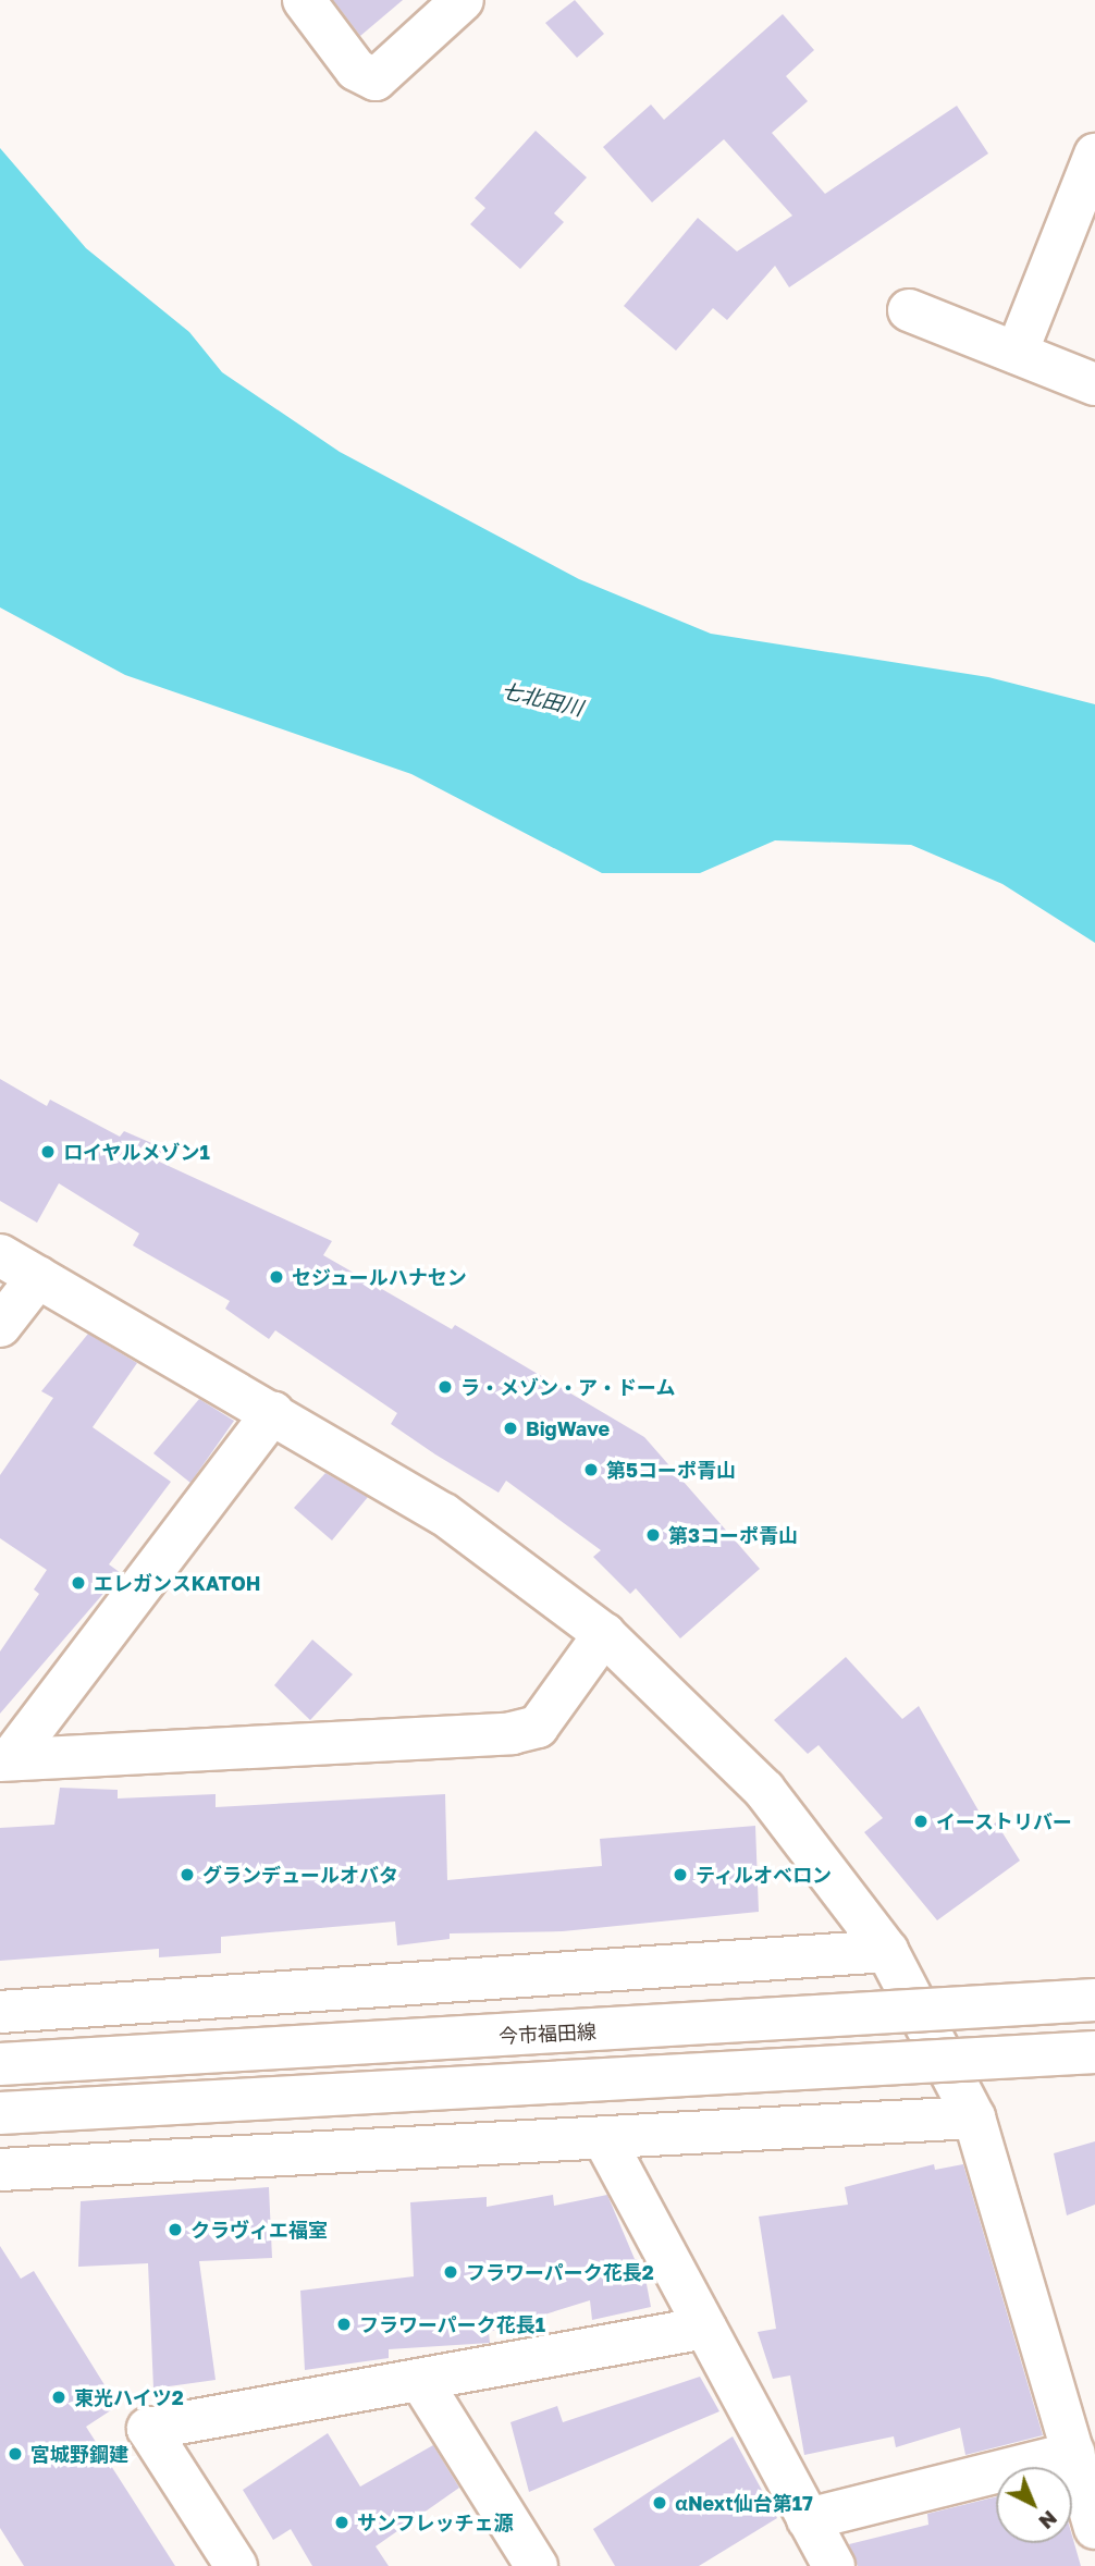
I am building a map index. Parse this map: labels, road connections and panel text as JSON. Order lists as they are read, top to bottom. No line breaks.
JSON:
{"streets":{"street":["今市福田線"]},"water":["七北田川"],"places":["ロイヤルメゾン1","セジュールハナセン","ラ・メゾン・ア・ドーム","BigWave","第5コーポ青山","第3コーポ青山","エレガンスKATOH","イーストリバー","グランデュールオバタ","ティルオベロン","クラヴィエ福室","フラワーパーク花長2","フラワーパーク花長1","東光ハイツ2","宮城野鋼建","αNext仙台第17","サンフレッチェ源"],"north":"bottom right"}
